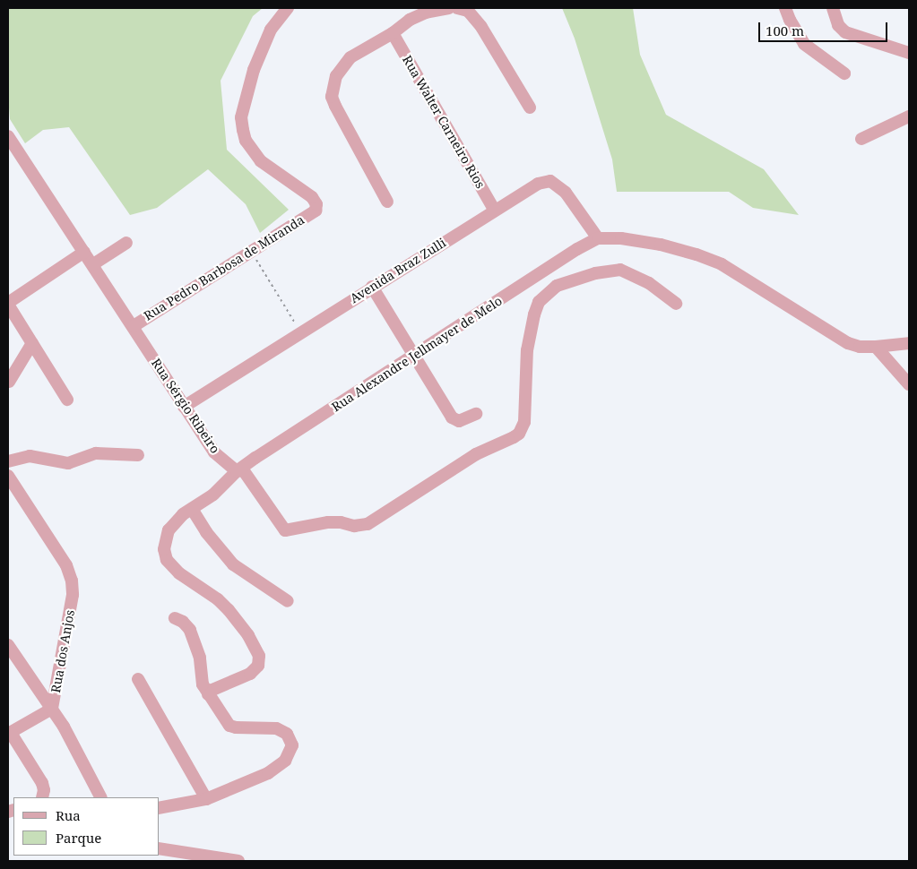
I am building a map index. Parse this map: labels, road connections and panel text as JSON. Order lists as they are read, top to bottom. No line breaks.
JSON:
{"streets":{"street":["Rua Walter Carneiro Rios","Rua Pedro Barbosa de Miranda","Avenida Braz Zulli","Rua Alexandre Jellmayer de Melo","Rua Sérgio Ribeiro","Rua dos Anjos"]},"crossings":[["Rua Walter Carneiro Rios","Avenida Braz Zulli"],["Rua Pedro Barbosa de Miranda","Rua Sérgio Ribeiro"],["Avenida Braz Zulli","Rua Alexandre Jellmayer de Melo"],["Avenida Braz Zulli","Rua Sérgio Ribeiro"],["Rua Alexandre Jellmayer de Melo","Rua Sérgio Ribeiro"]],"legend":["Rua","Parque"],"scale_bar":"100 m"}
